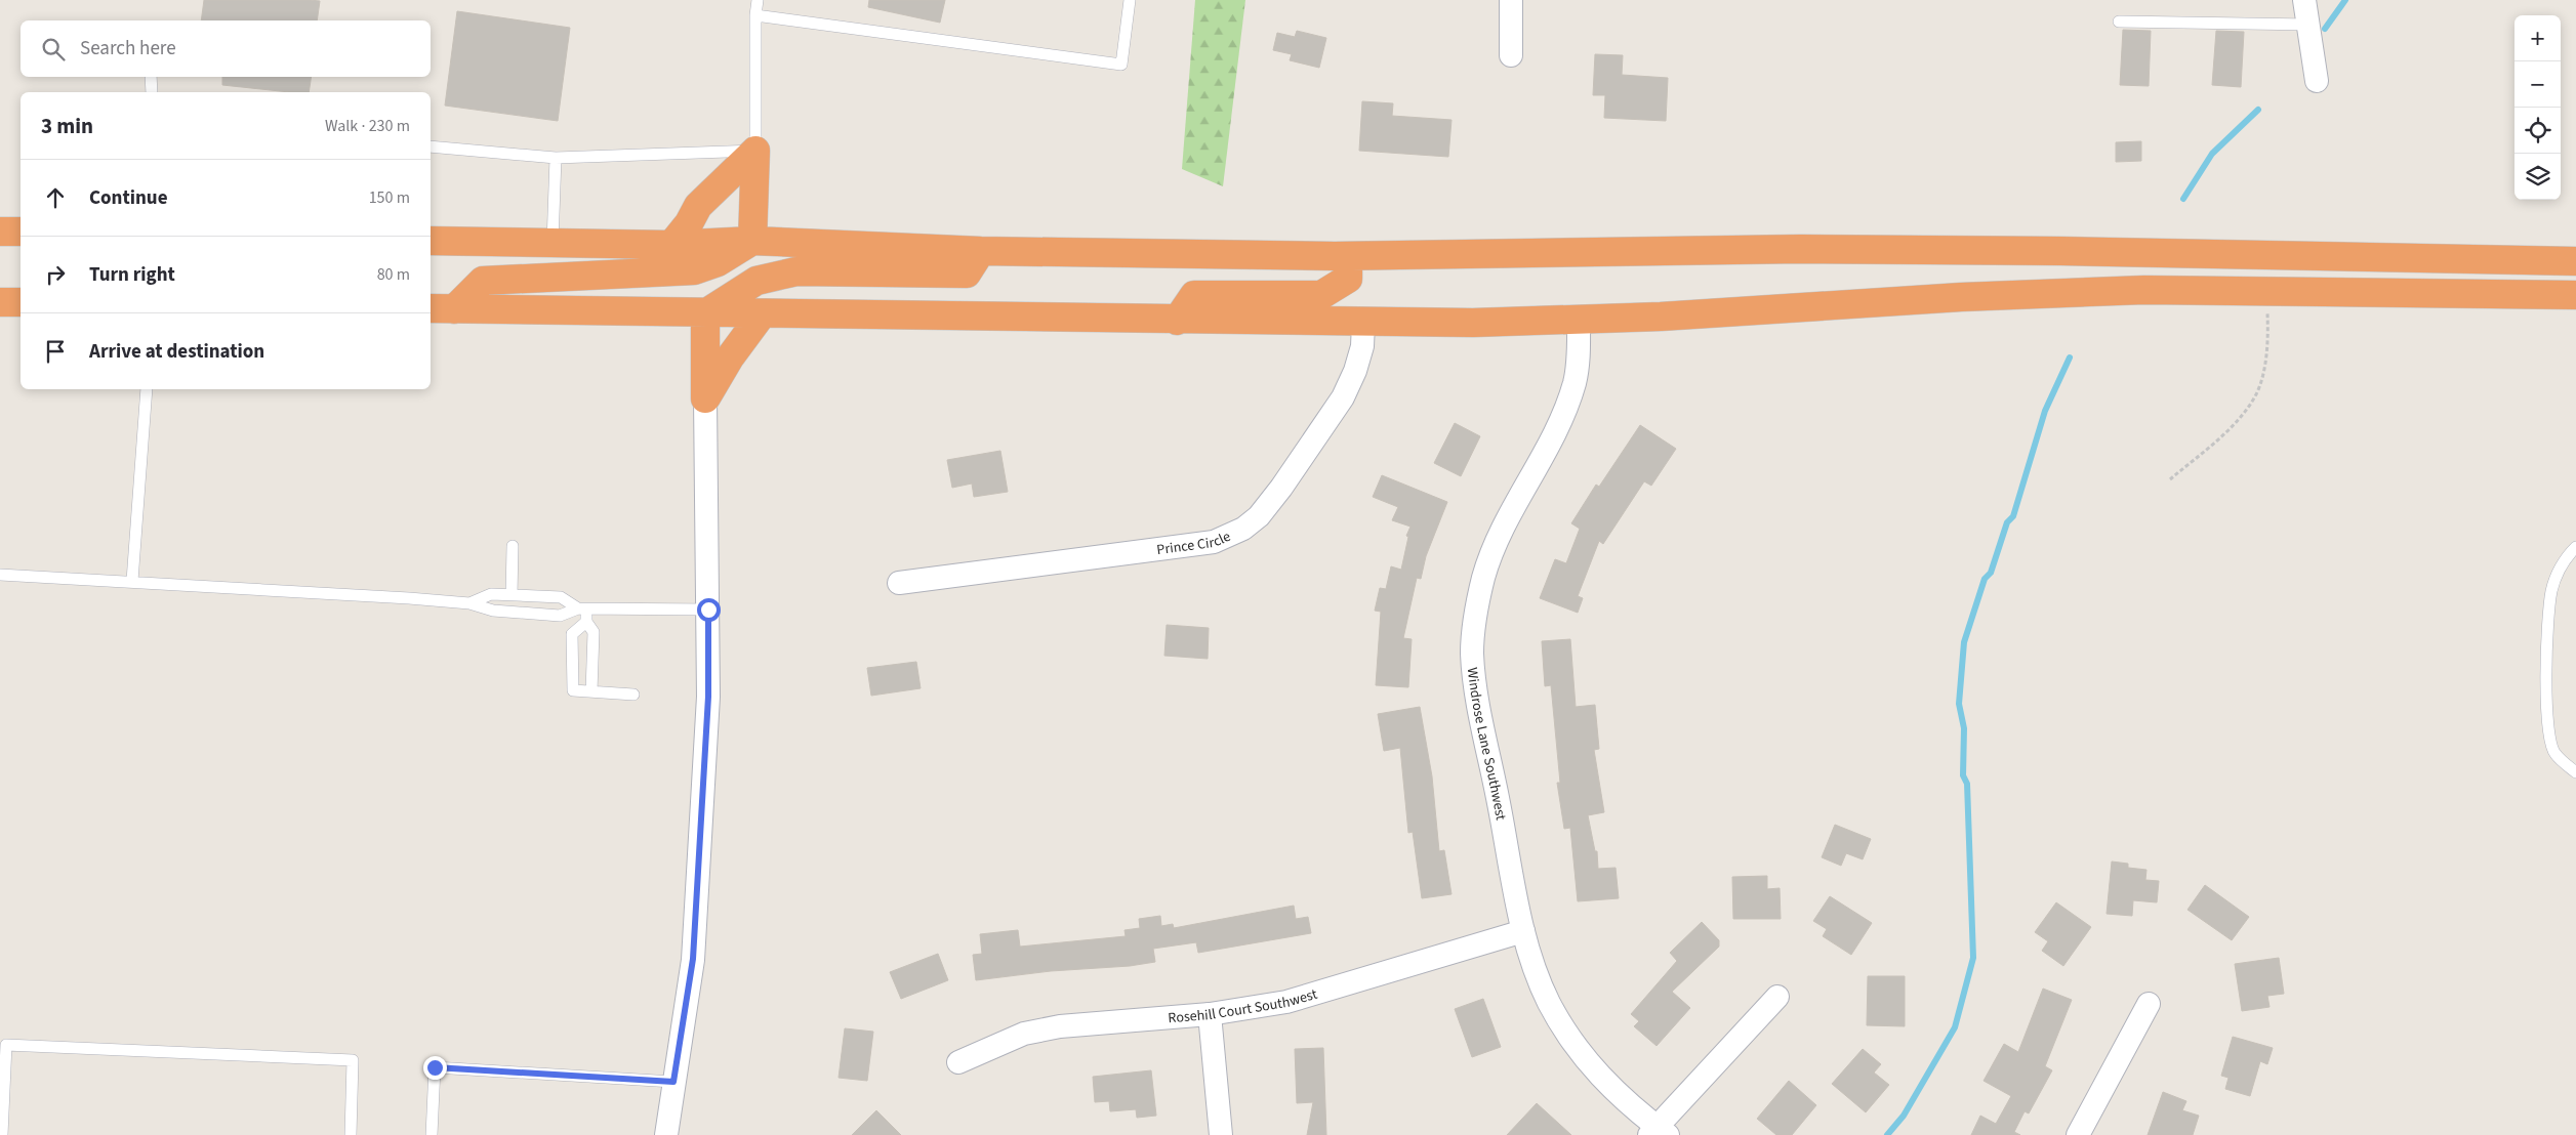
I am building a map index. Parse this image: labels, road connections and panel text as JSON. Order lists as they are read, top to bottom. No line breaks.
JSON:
{"streets":{"street":["Prince Circle","Windrose Lane Southwest","Rosehill Court Southwest"]},"crossings":[["Windrose Lane Southwest","Rosehill Court Southwest"]],"page":{"map_buttons":["+","−"],"search":"Search here","heading":["3 min","Walk · 230 m"],"list":[["Continue","150 m"],["Turn right","80 m"],"Arrive at destination"]}}
